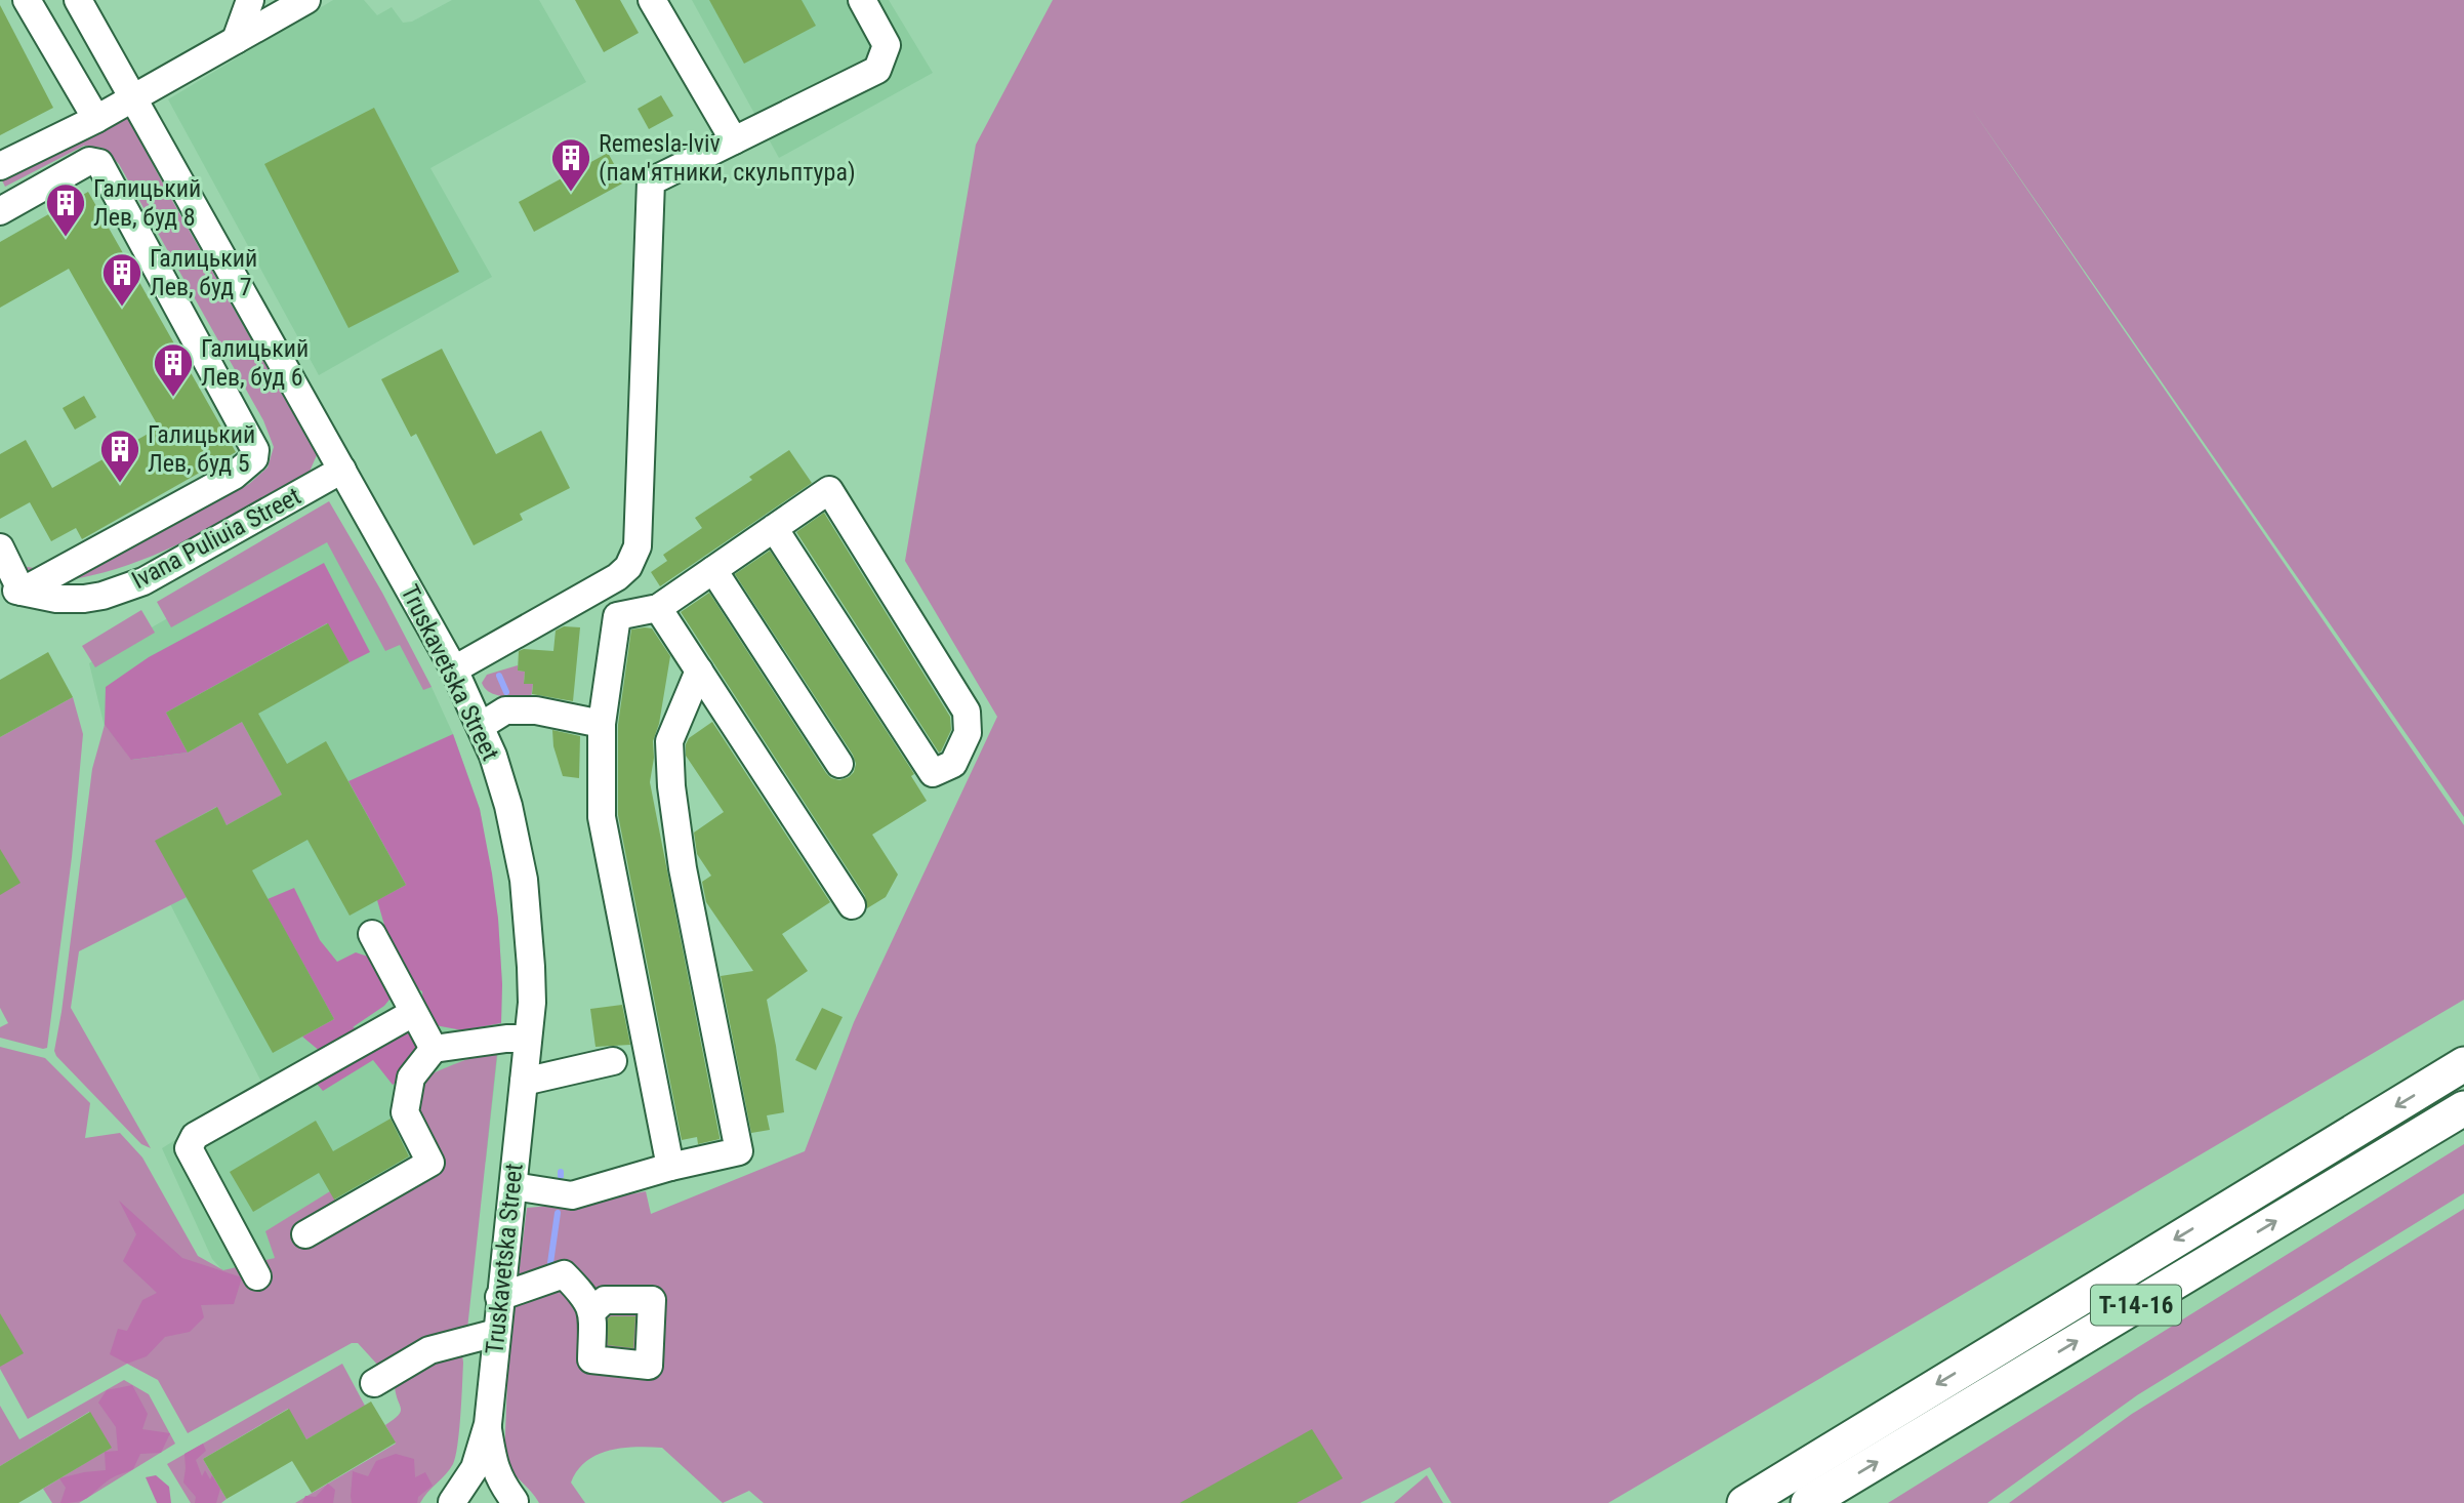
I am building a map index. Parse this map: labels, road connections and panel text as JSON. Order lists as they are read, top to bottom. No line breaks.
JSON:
{"streets":{"main road":["Т-14-16"],"street":["Ivana Puliuia Street","Truskavetska Street"]},"crossings":[["Ivana Puliuia Street","Truskavetska Street"]],"places":{"building":["Remesla-lviv (пам'ятники, скульптура)","Галицький Лев, буд 8","Галицький Лев, буд 7","Галицький Лев, буд 6","Галицький Лев, буд 5"]}}
